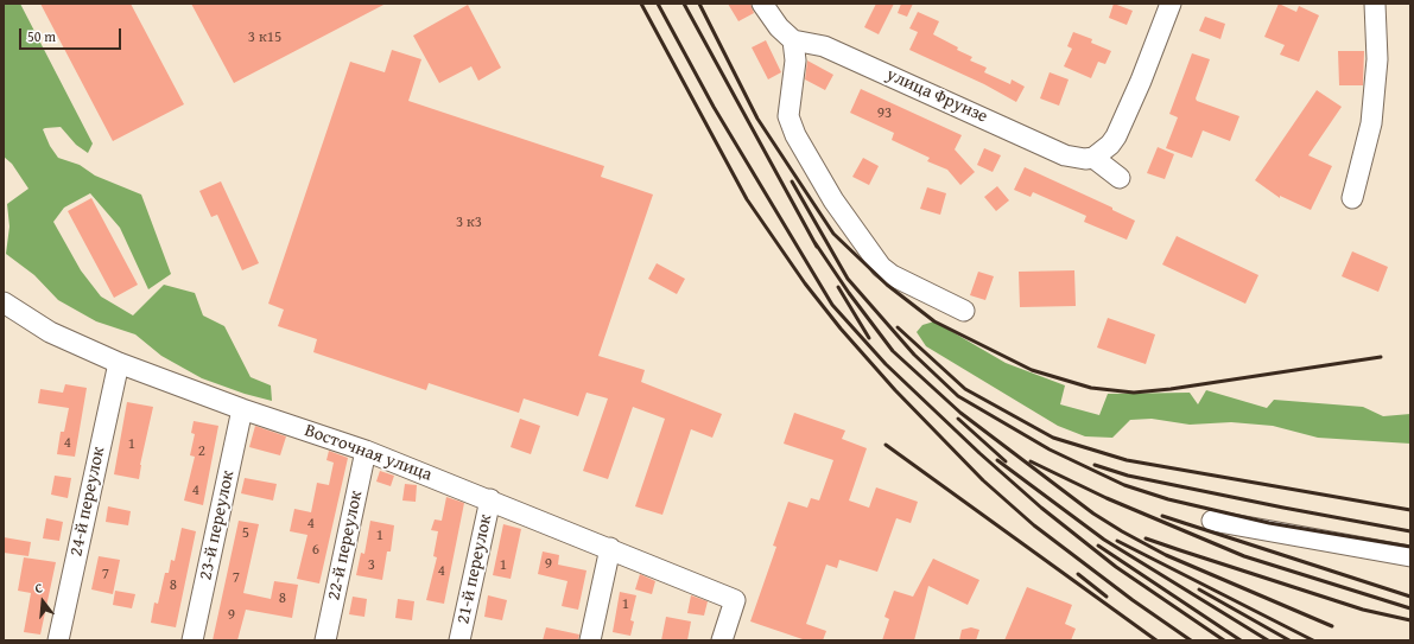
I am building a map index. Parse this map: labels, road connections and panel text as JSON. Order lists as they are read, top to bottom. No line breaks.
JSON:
{"streets":{"street":["улица Фрунзе","Восточная улица","24-й переулок","23-й переулок","22-й переулок","21-й переулок"]},"crossings":[["Восточная улица","24-й переулок"],["Восточная улица","23-й переулок"],["Восточная улица","22-й переулок"],["Восточная улица","21-й переулок"]],"house_numbers":["3 к15","93","3 к3","4","1","2","4","4","5","1","6","9","3","1","4","7","7","8","8","1","9"],"scale_bar":"50 m","north":"top"}
